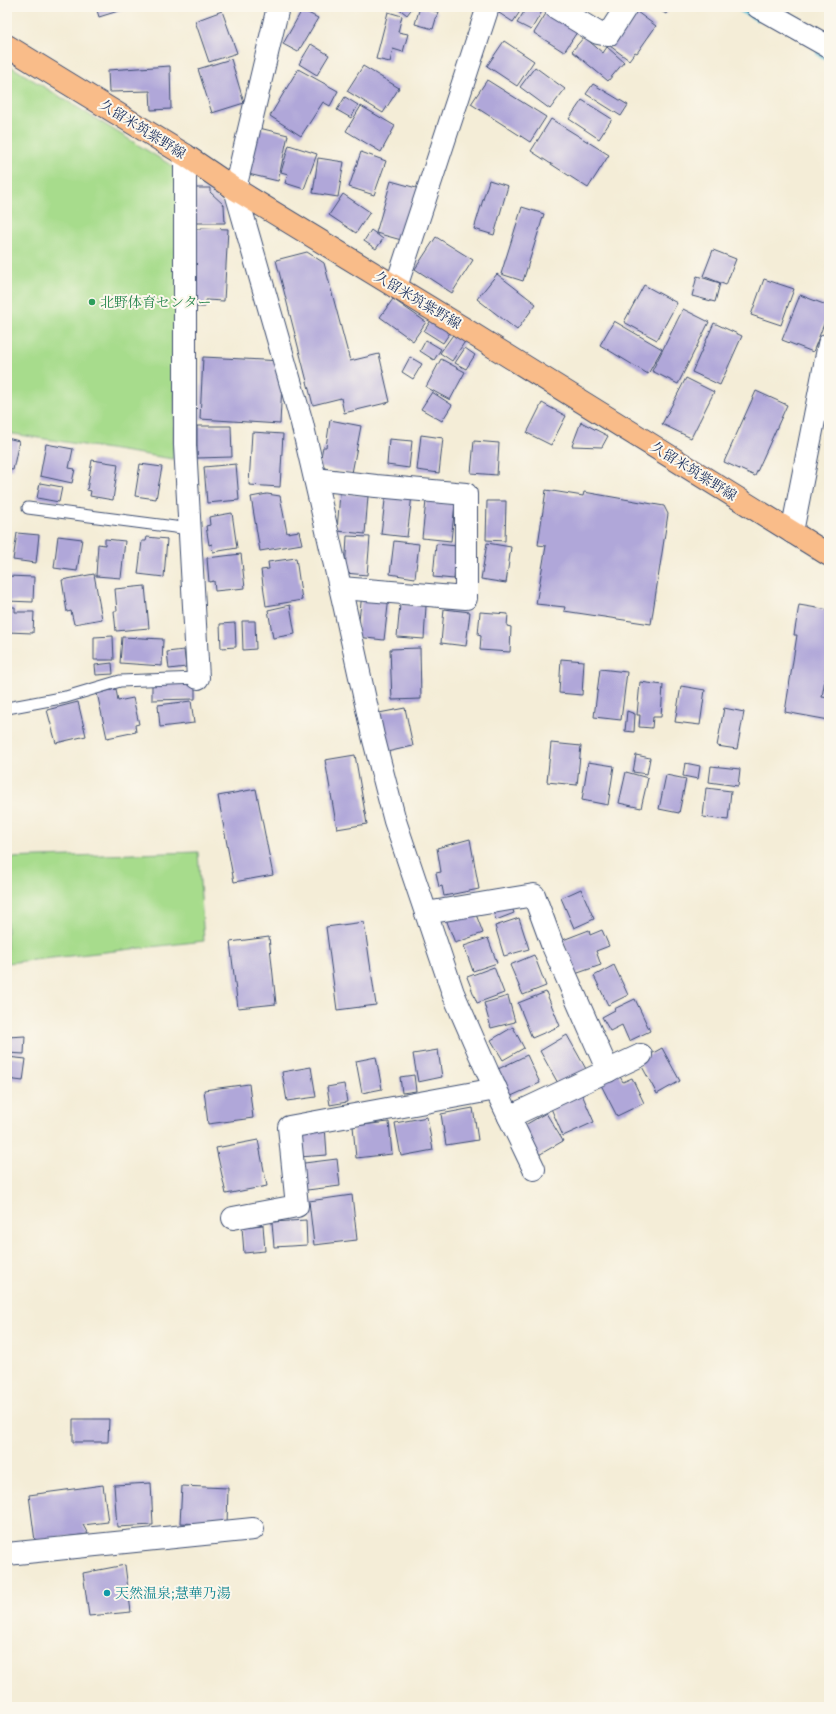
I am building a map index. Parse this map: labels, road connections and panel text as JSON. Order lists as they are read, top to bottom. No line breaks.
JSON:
{"streets":{"main road":["久留米筑紫野線"]},"places":["北野体育センター","天然温泉;慧華乃湯"]}
